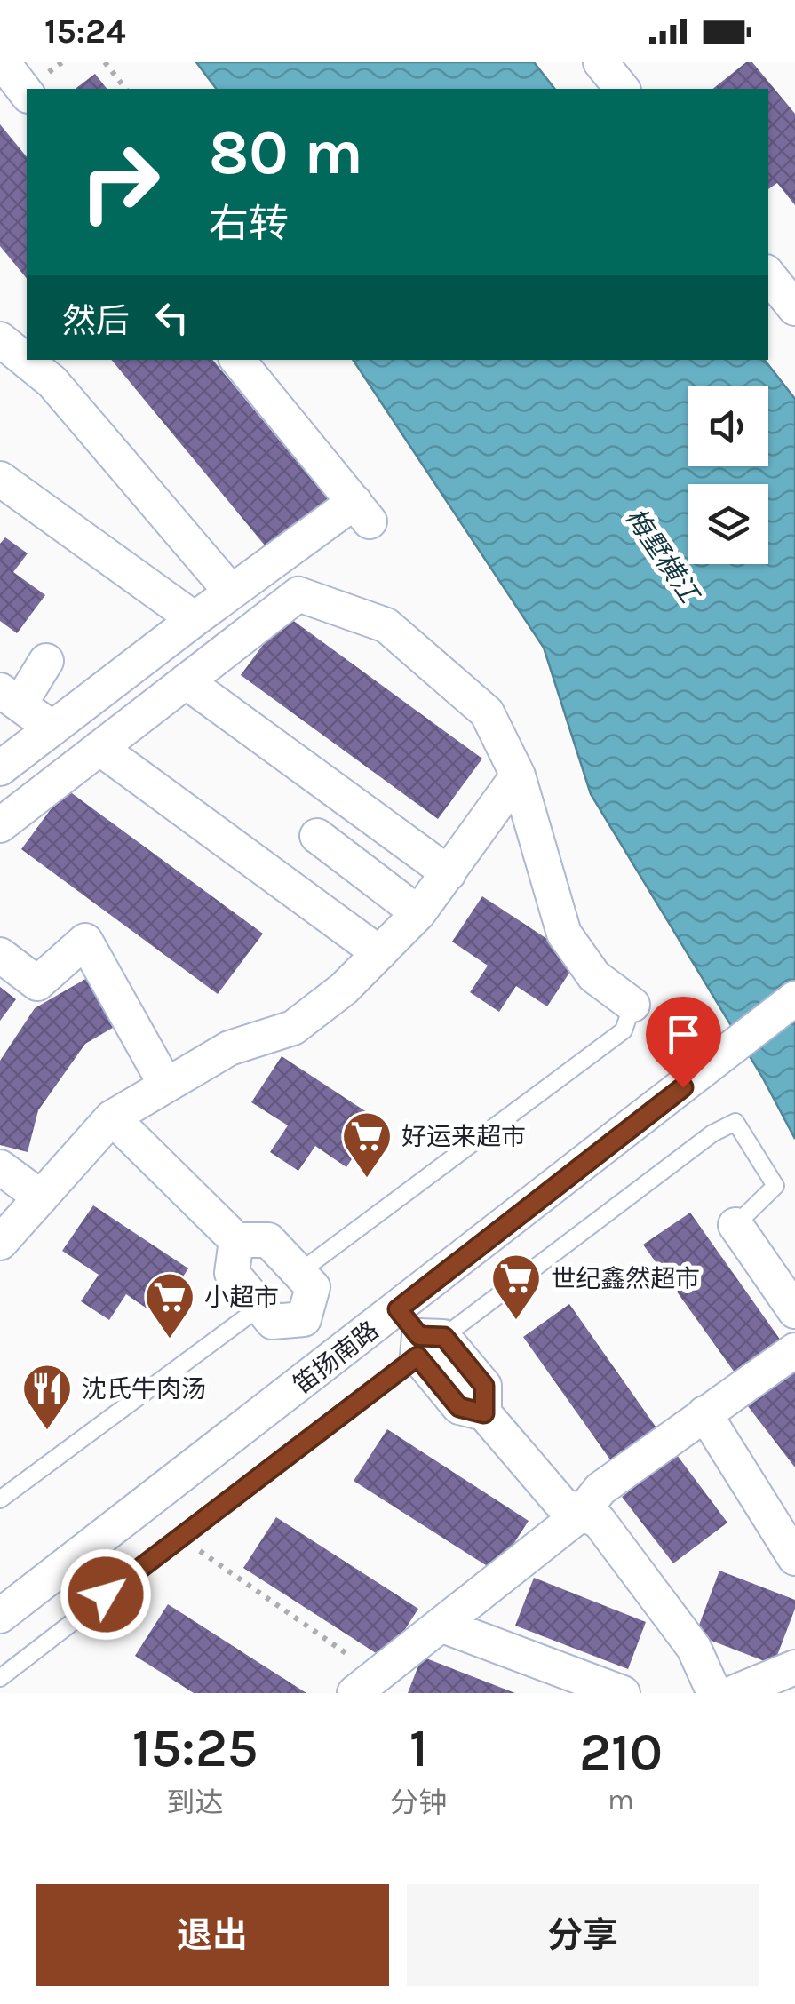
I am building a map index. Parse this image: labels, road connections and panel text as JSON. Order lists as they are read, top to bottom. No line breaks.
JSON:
{"streets":{"street":["笛扬南路"]},"water":["梅墅横江"],"places":{"supermarket":["好运来超市","世纪鑫然超市","小超市"],"restaurant":["沈氏牛肉汤"]},"page":{"status":"15:24","turn":["80 m","右转"],"then":"然后","eta":["15:25","到达","1","分钟","210","m"],"buttons":["退出","分享"]}}
